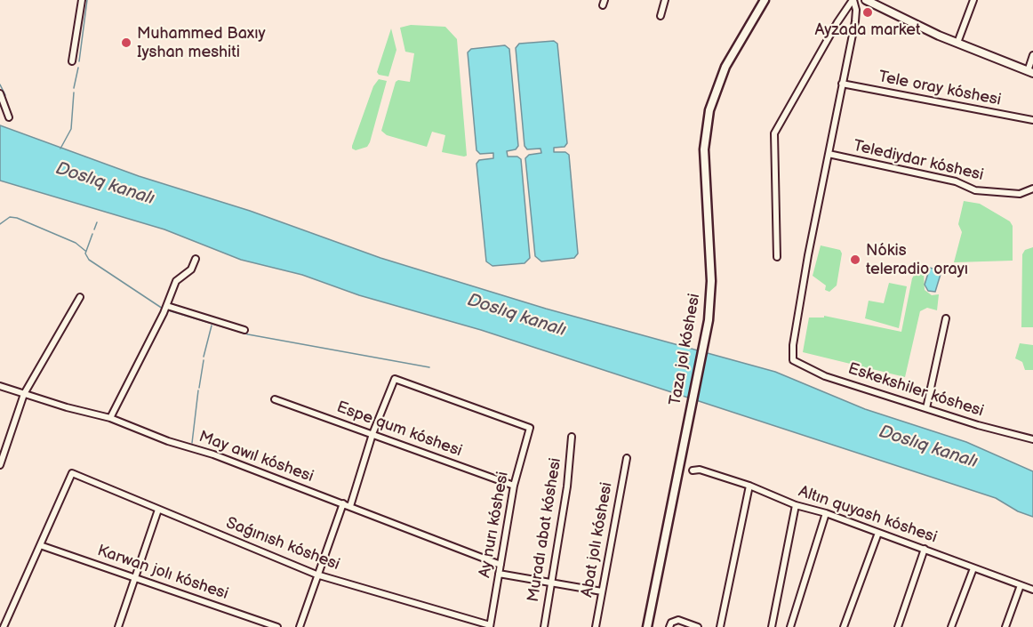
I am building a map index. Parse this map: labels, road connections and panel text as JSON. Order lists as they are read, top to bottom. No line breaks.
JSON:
{"streets":{"main road":["Taza jol kóshesi"],"street":["Tele oray kóshesi","Telediydar kóshesi","Eskekshiler kóshesi","Espe qum kóshesi","May awıl kóshesi","Altın quyash kóshesi","Ay nurı kóshesi","Muradı abat kóshesi","Abat jolı kóshesi","Saǵınısh kóshesi","Karwan jolı kóshesi"]},"crossings":[["Tele oray kóshesi","Telediydar kóshesi"],["Telediydar kóshesi","Eskekshiler kóshesi"],["Espe qum kóshesi","Ay nurı kóshesi"],["May awıl kóshesi","Ay nurı kóshesi"],["Ay nurı kóshesi","Saǵınısh kóshesi"],["Saǵınısh kóshesi","Karwan jolı kóshesi"]],"water":["Doslıq kanalı"],"places":["Ayzada market","Muhammed Baxıy Iyshan meshiti","Nókis teleradio orayı"]}
